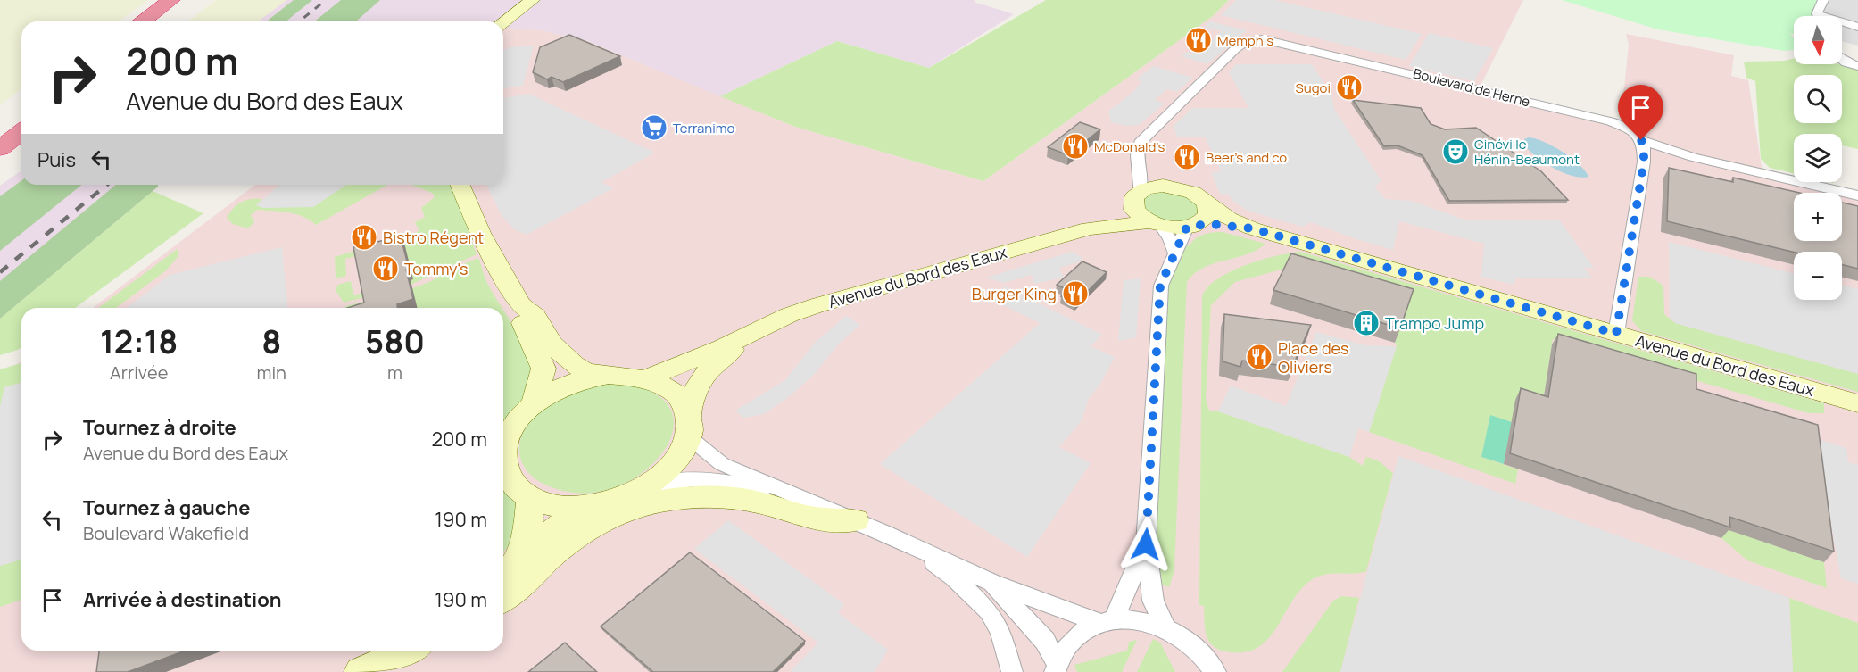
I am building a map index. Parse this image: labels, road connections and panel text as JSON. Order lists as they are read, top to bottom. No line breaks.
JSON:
{"streets":{"street":["Boulevard de Herne","Avenue du Bord des Eaux"]},"crossings":[["Boulevard de Herne","Avenue du Bord des Eaux"]],"places":{"restaurant":["Memphis","Sugoi","McDonald's","Beer's and co","Bistro Régent","Tommy's","Burger King","Place des Oliviers"],"supermarket":["Terranimo"],"theatre":["Cinéville Hénin-Beaumont"],"building":["Trampo Jump"]},"north":"bottom","page":{"map_buttons":["+","−"],"turn":["200 m","Avenue du Bord des Eaux"],"then":"Puis","eta":["12:18","Arrivée","8","min","580","m"],"list":[{"name":"Tournez à droite","note":"Avenue du Bord des Eaux","value":"200 m"},{"name":"Tournez à gauche","note":"Boulevard Wakefield","value":"190 m"},{"name":"Arrivée à destination","value":"190 m"}]}}
